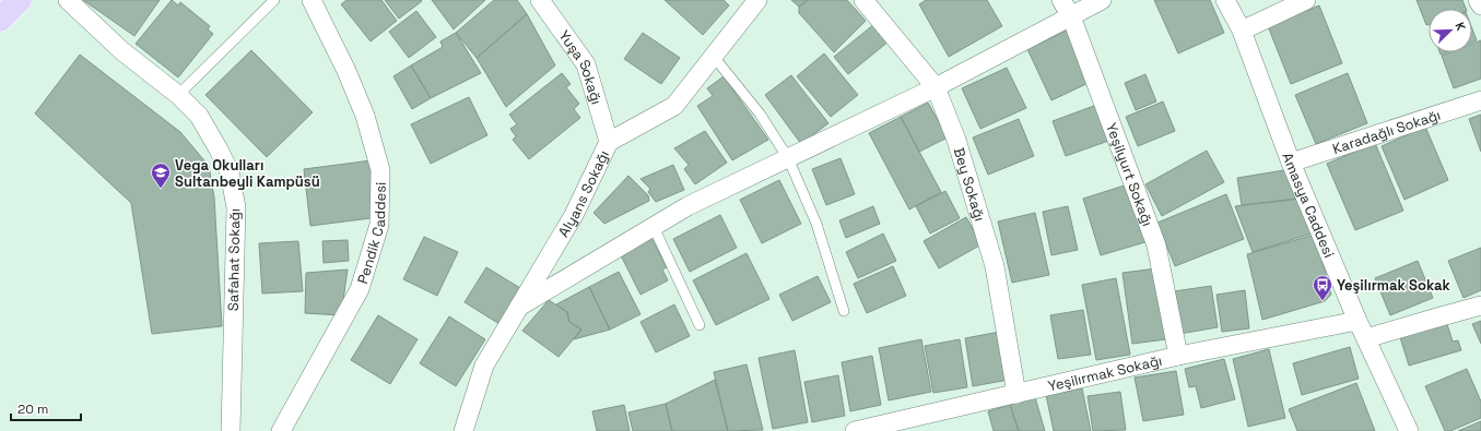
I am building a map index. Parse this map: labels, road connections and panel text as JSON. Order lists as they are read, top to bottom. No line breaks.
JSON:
{"streets":{"street":["Yuşa Sokağı","Karadağlı Sokağı","Yeşilyurt Sokağı","Bey Sokağı","Alyans Sokağı","Amasya Caddesi","Pendik Caddesi","Safahat Sokağı","Yeşilırmak Sokağı"]},"crossings":[["Yuşa Sokağı","Alyans Sokağı"],["Karadağlı Sokağı","Amasya Caddesi"],["Yeşilyurt Sokağı","Yeşilırmak Sokağı"],["Bey Sokağı","Yeşilırmak Sokağı"],["Amasya Caddesi","Yeşilırmak Sokağı"]],"places":{"school or university":["Vega Okulları Sultanbeyli Kampüsü"],"bus stop":["Yeşilırmak Sokak"]},"scale_bar":"20 m","north":"top right"}
